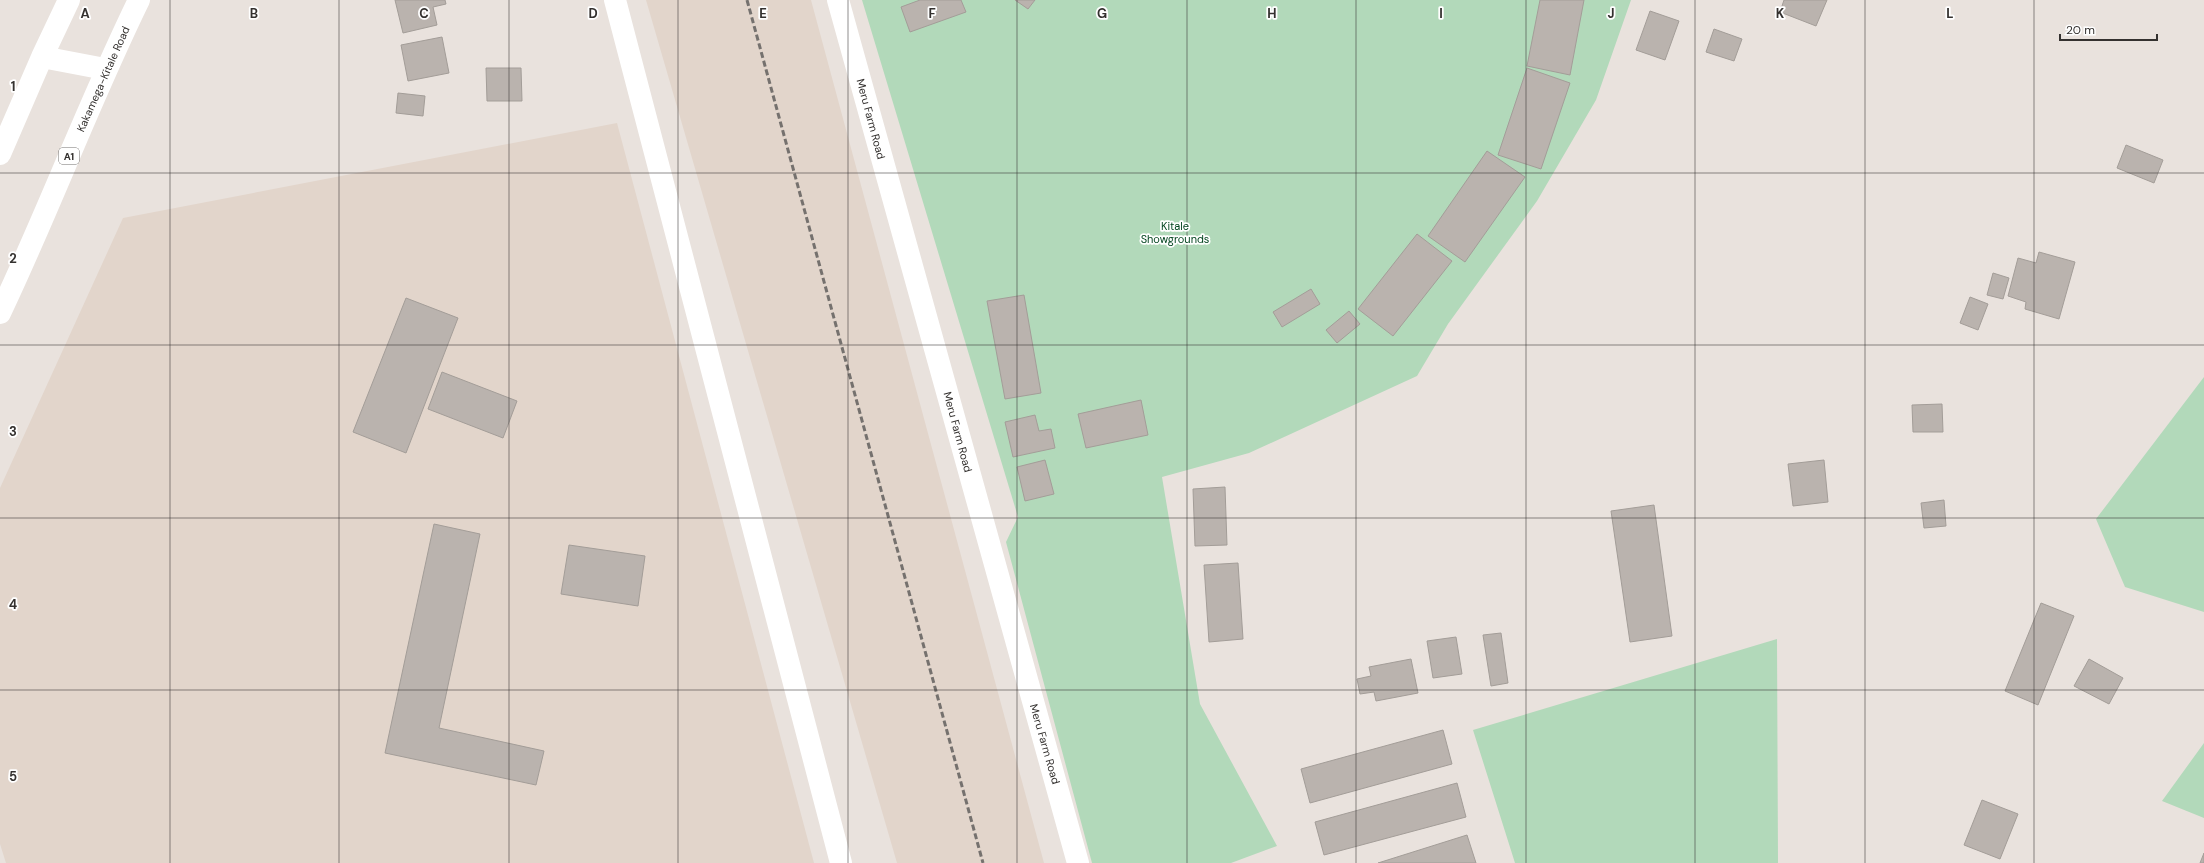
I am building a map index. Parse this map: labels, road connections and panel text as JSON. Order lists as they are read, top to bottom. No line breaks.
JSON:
{"streets":{"main road":["Kakamega-Kitale Road","Meru Farm Road","A1"]},"parks":["Kitale Showgrounds"],"scale_bar":"20 m","grid":{"columns":["A","B","C","D","E","F","G","H","I","J","K","L"],"rows":["1","2","3","4","5"]}}
